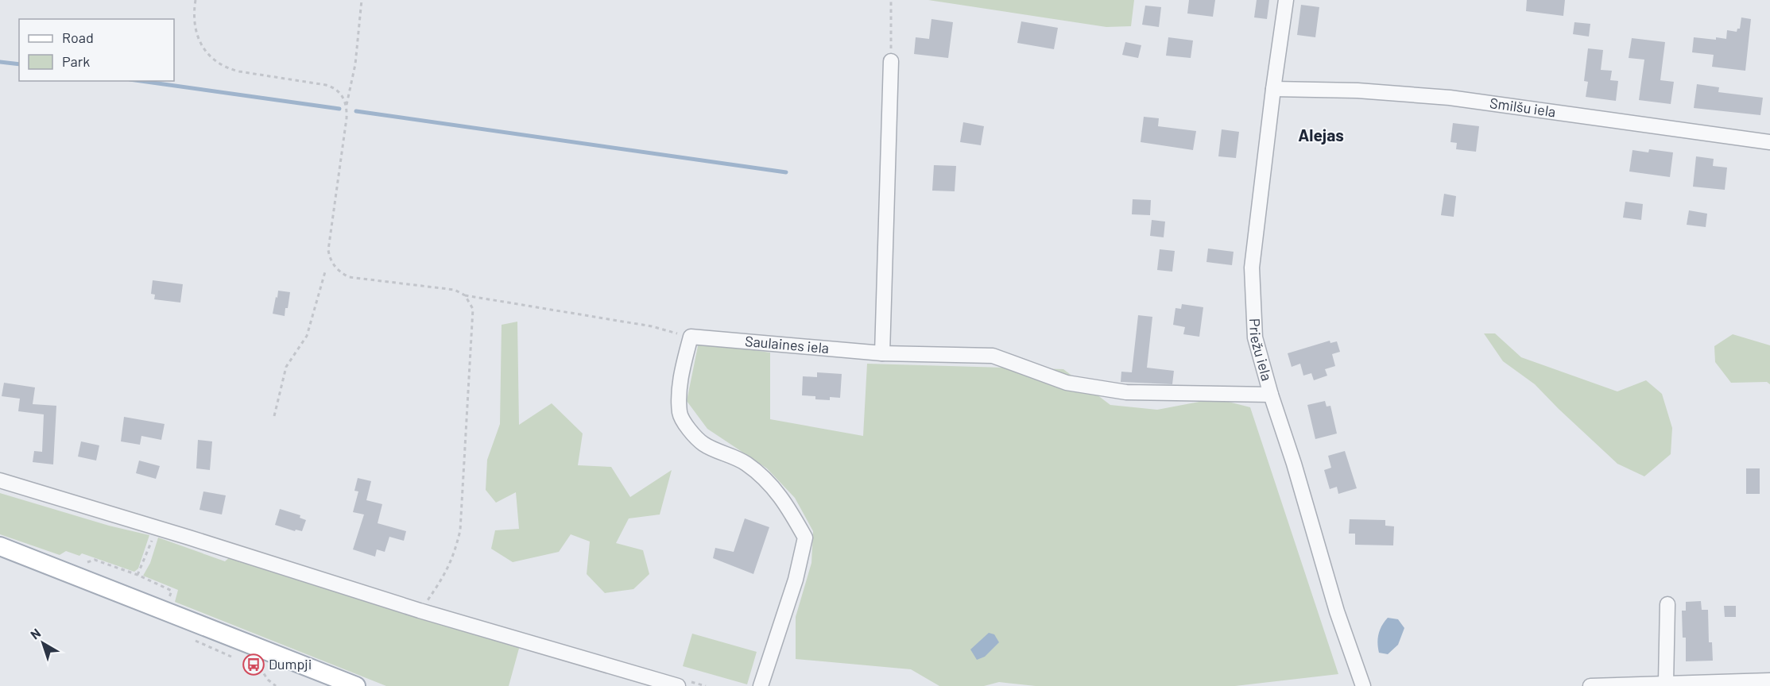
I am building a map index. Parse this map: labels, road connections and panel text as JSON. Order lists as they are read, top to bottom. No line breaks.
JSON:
{"streets":{"street":["Smilšu iela","Saulaines iela","Priežu iela"]},"crossings":[["Smilšu iela","Priežu iela"],["Saulaines iela","Priežu iela"]],"districts":["Alejas"],"places":{"bus stop":["Dumpji"]},"legend":["Road","Park"],"north":"top left"}
